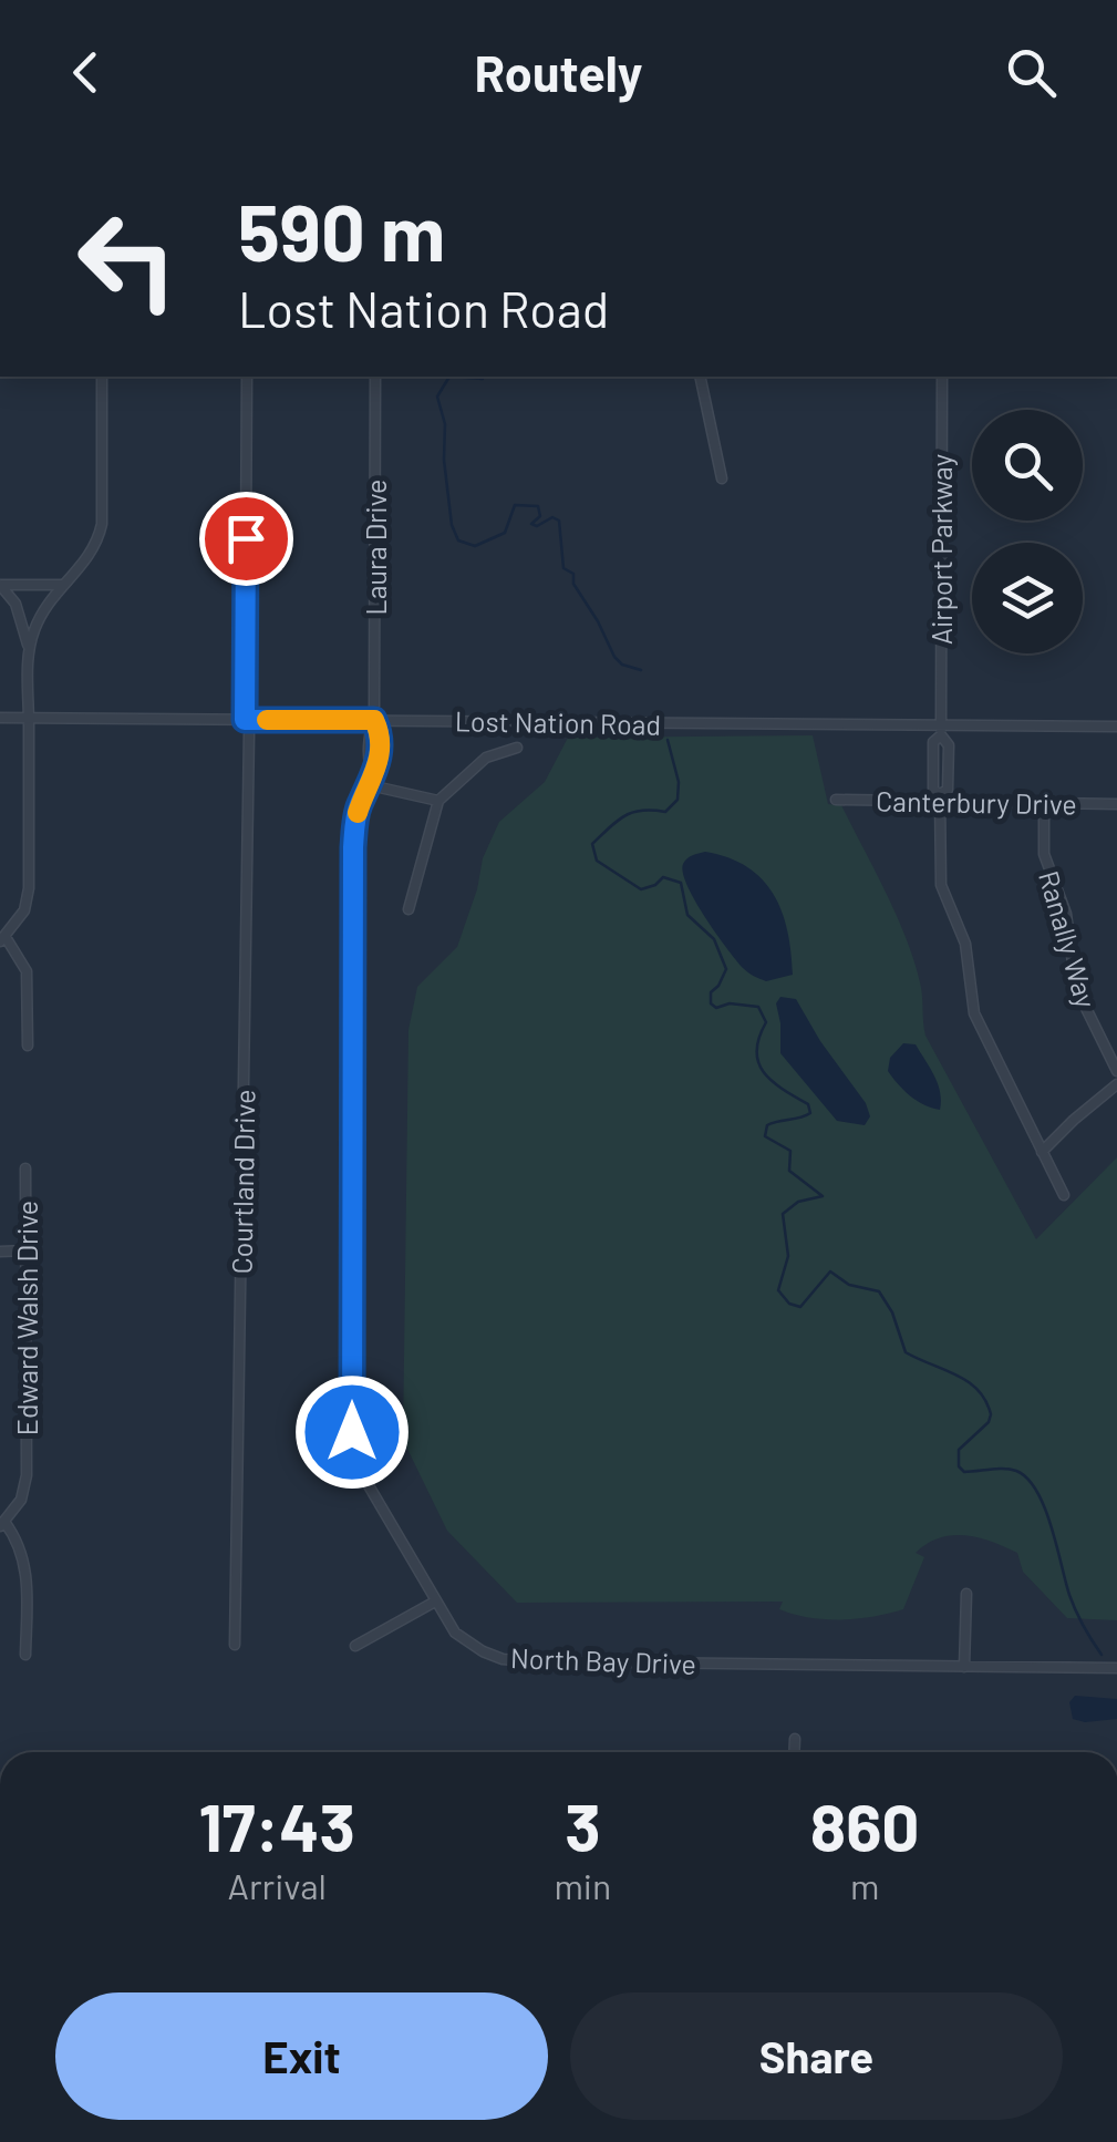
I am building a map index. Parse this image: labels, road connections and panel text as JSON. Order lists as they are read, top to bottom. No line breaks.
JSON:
{"streets":{"street":["Laura Drive","Airport Parkway","Lost Nation Road","Canterbury Drive","Ranally Way","Courtland Drive","Edward Walsh Drive","North Bay Drive"]},"crossings":[["Laura Drive","Lost Nation Road"],["Laura Drive","North Bay Drive"],["Airport Parkway","Lost Nation Road"],["Airport Parkway","Canterbury Drive"],["Lost Nation Road","Courtland Drive"],["Lost Nation Road","North Bay Drive"],["Canterbury Drive","Ranally Way"]],"page":{"header":"Routely","turn":["590 m","Lost Nation Road"],"eta":["17:43","Arrival","3","min","860","m"],"buttons":["Exit","Share"]}}
